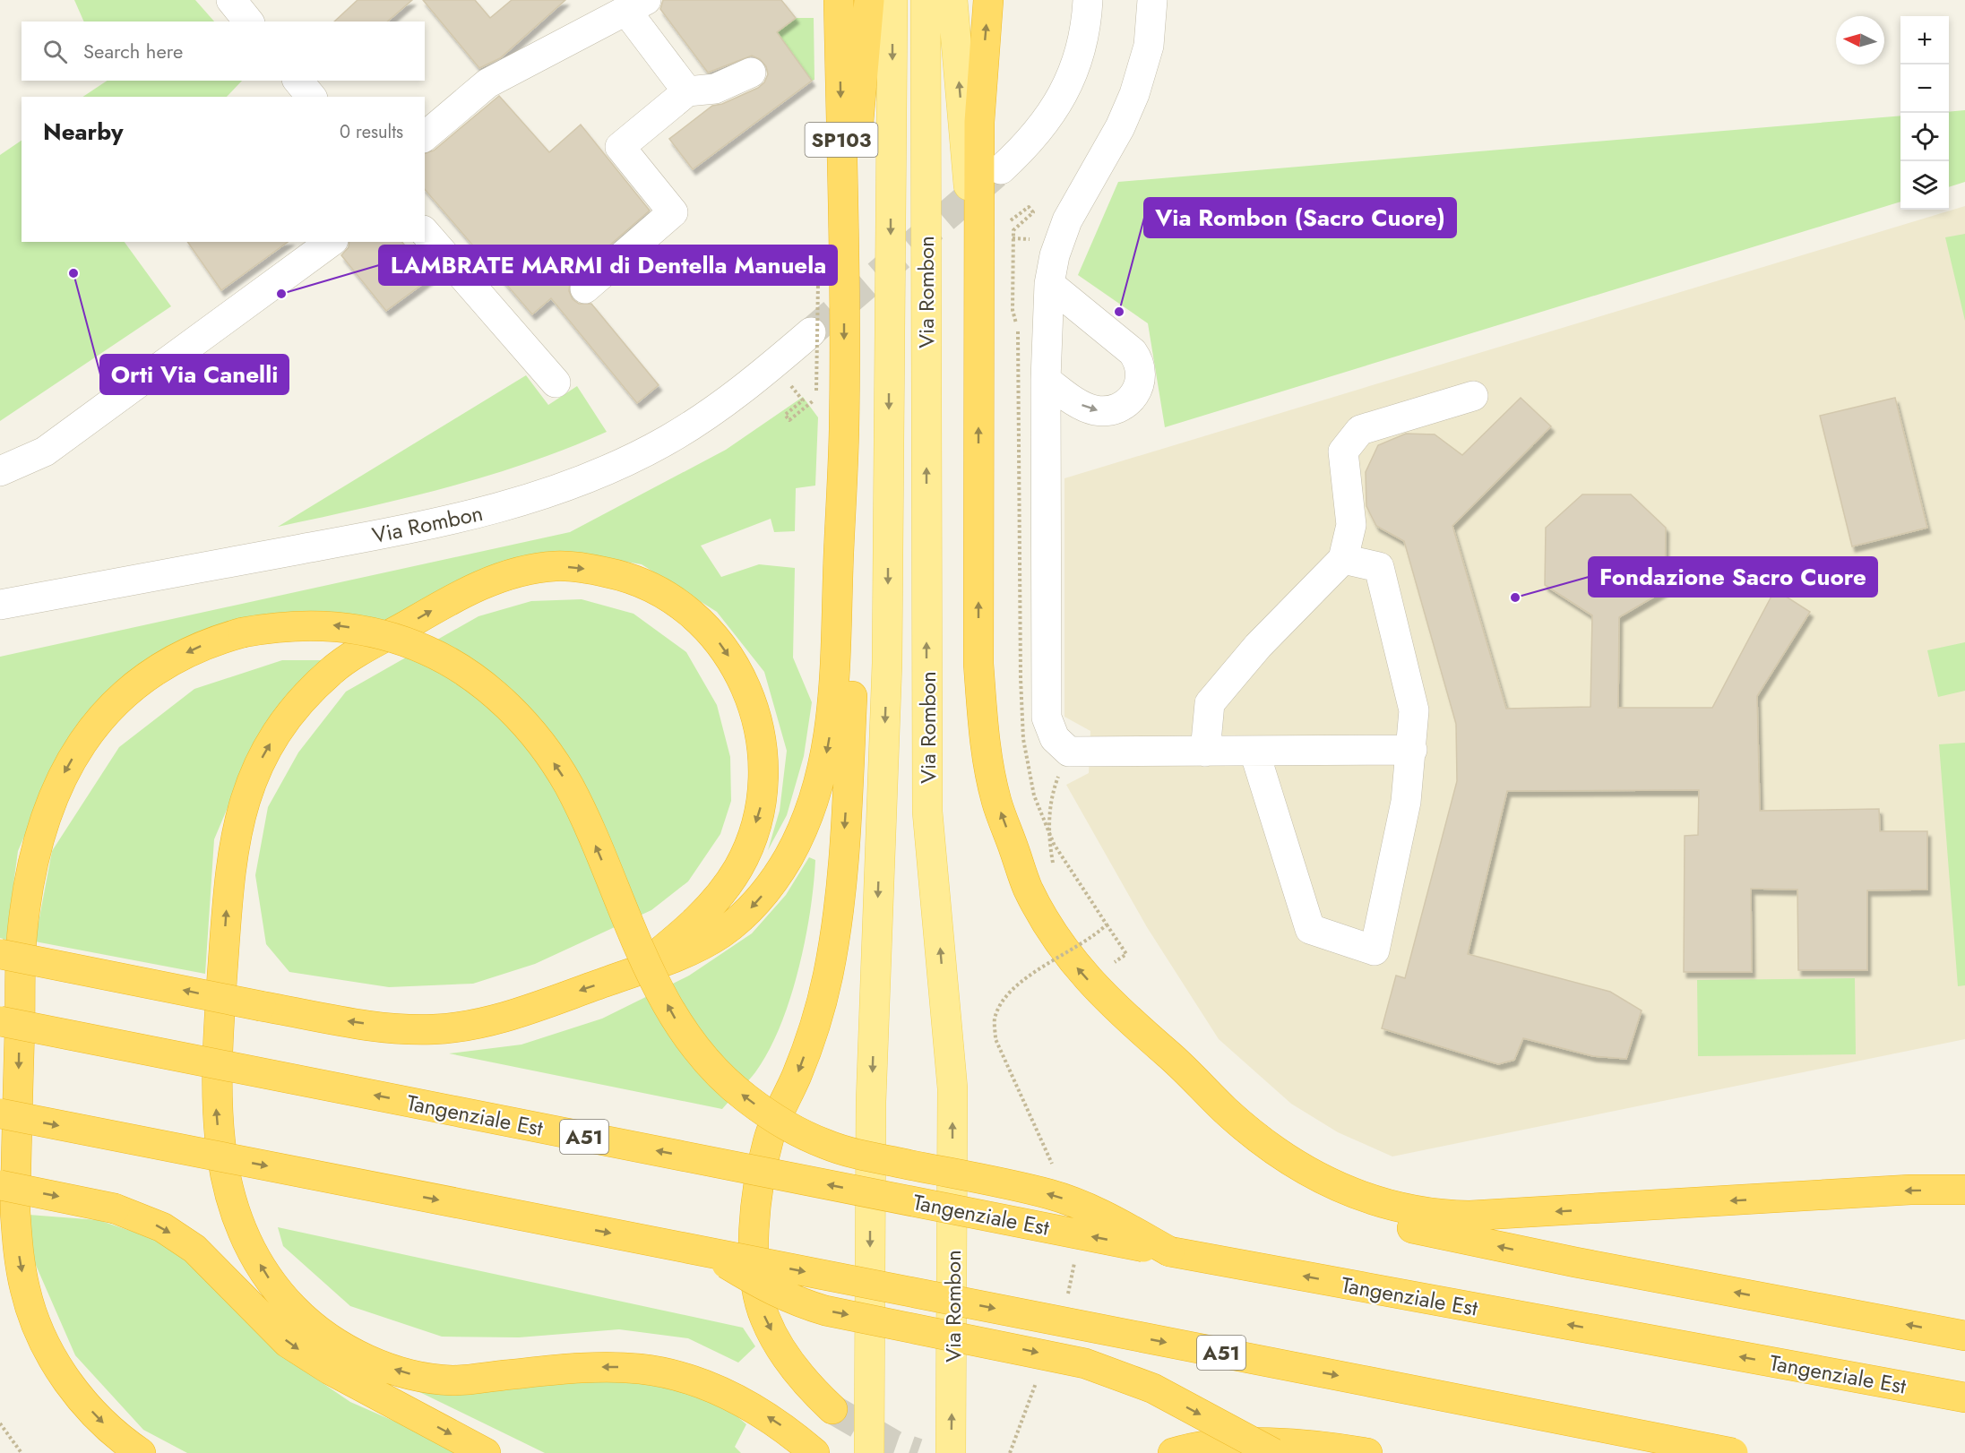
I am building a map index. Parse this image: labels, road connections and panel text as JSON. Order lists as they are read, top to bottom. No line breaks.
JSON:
{"streets":{"highway":["SP103","Tangenziale Est","A51"],"main road":["Via Rombon"]},"places":["Orti Via Canelli","LAMBRATE MARMI di Dentella Manuela","Via Rombon (Sacro Cuore)","Fondazione Sacro Cuore"],"north":"left","page":{"map_buttons":["+","−"],"search":"Search here","heading":["Nearby","0 results"]}}
